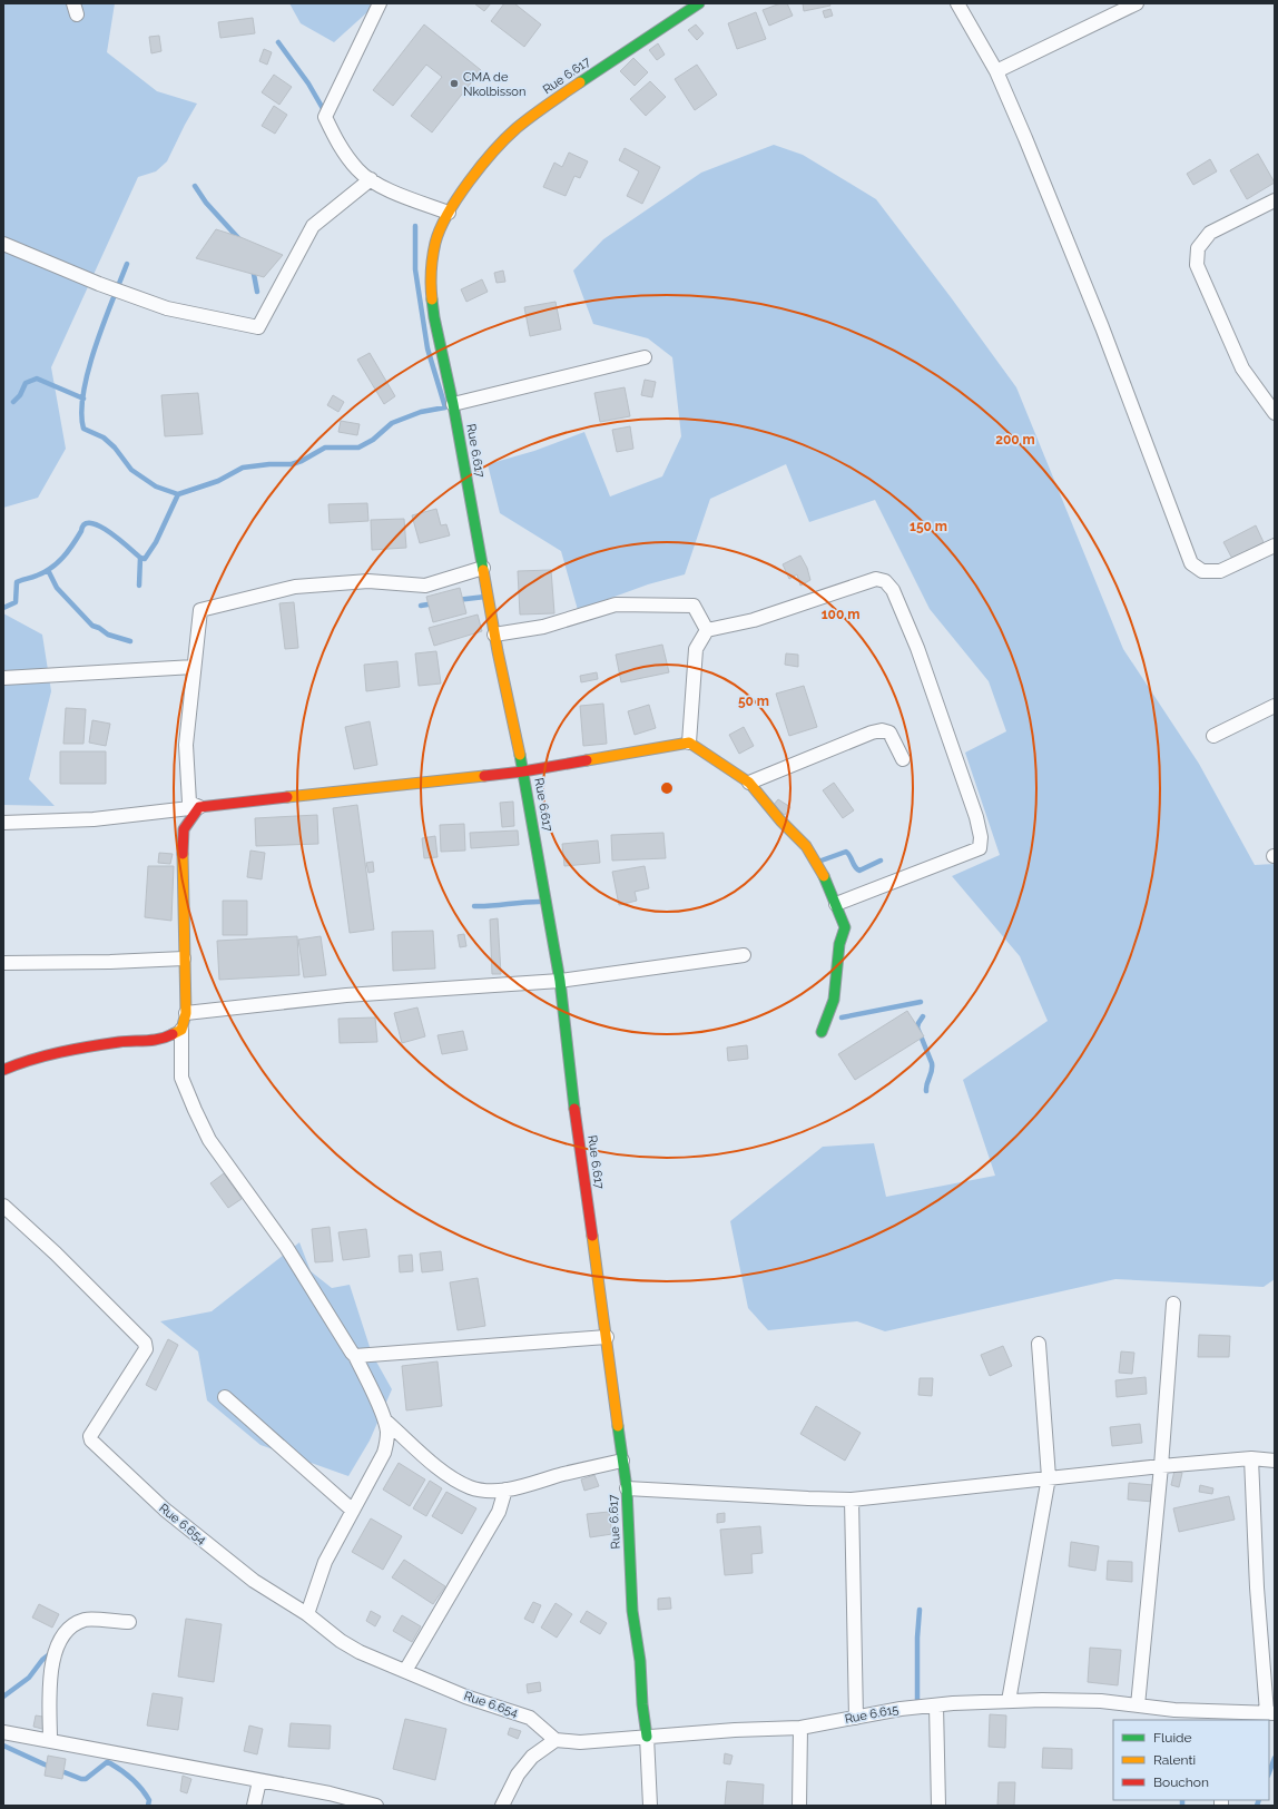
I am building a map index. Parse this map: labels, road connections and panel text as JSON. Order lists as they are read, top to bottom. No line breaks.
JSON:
{"streets":{"street":["Rue 6.617","Rue 6.654","Rue 6.615"]},"crossings":[["Rue 6.617","Rue 6.615"],["Rue 6.654","Rue 6.615"]],"places":["CMA de Nkolbisson"],"legend":["Fluide","Ralenti","Bouchon"],"rings":["200 m","150 m","100 m","50 m"]}
